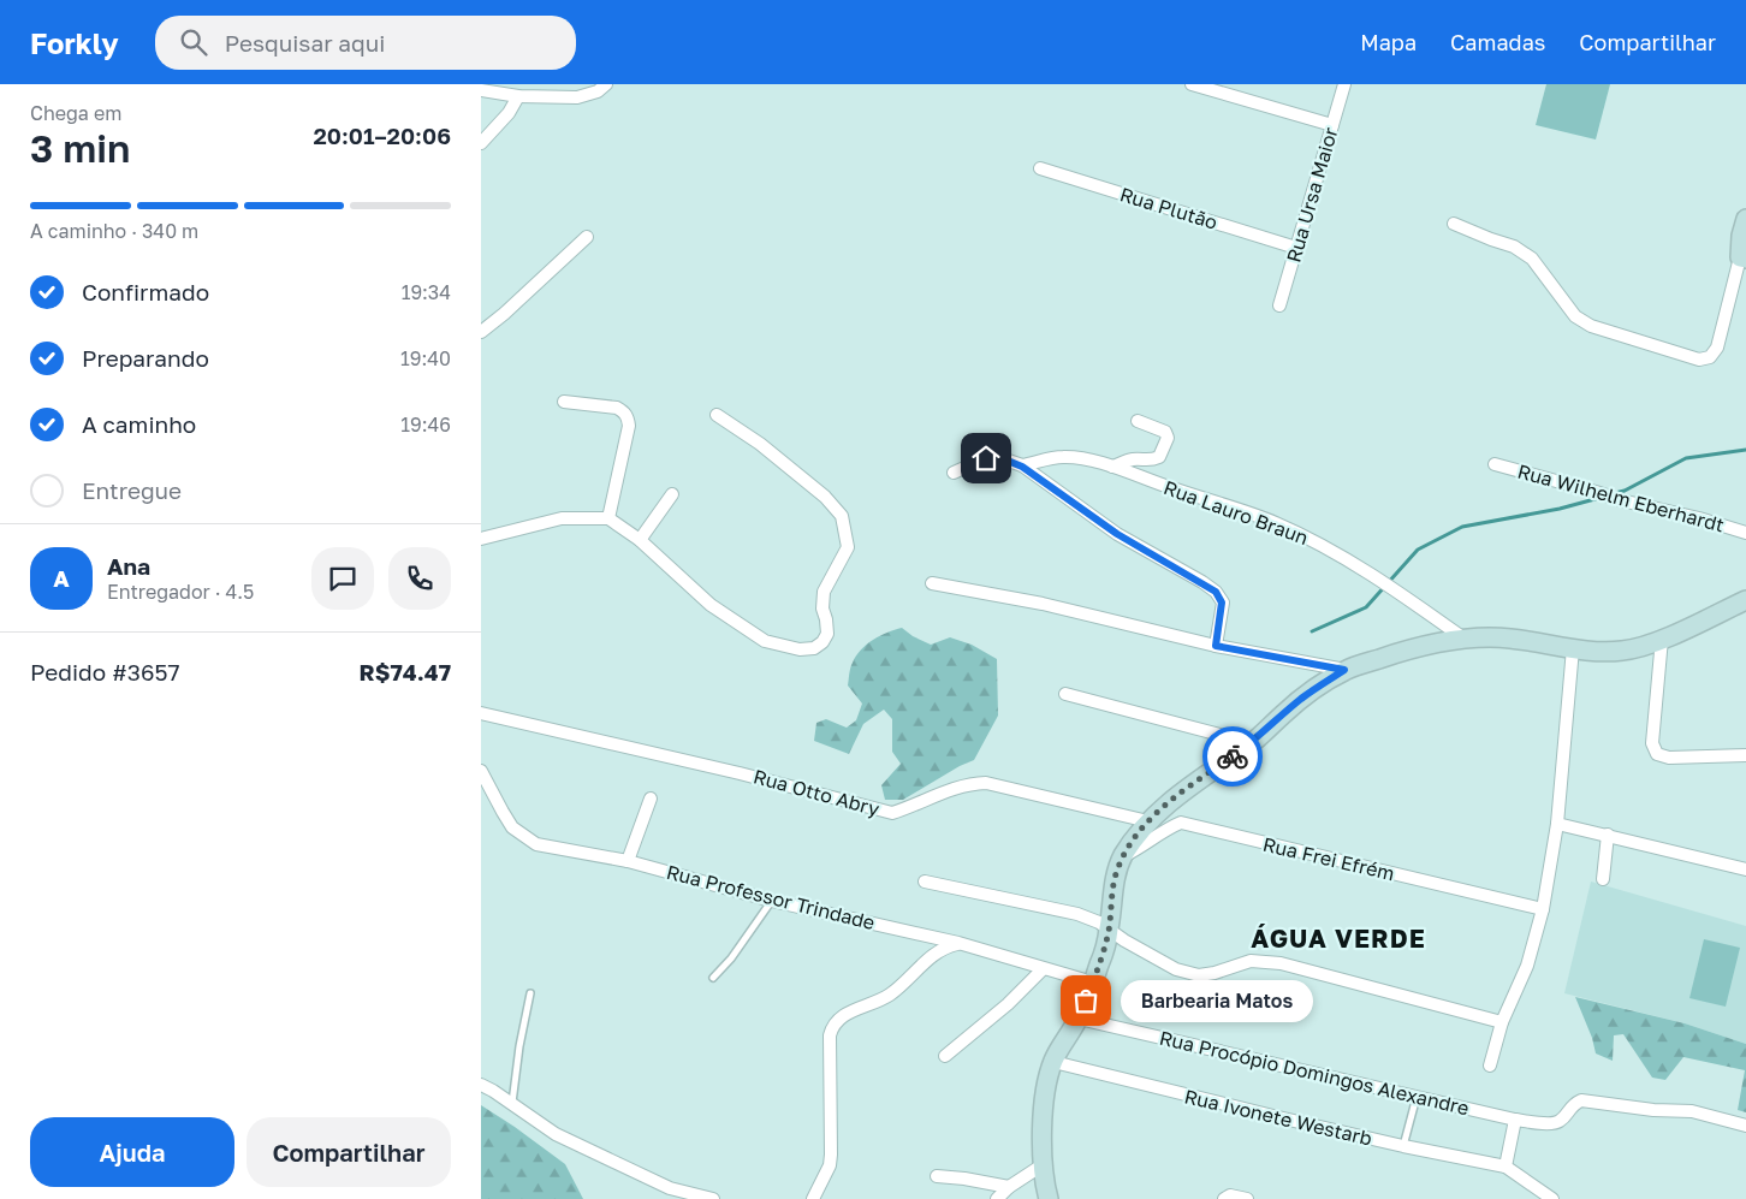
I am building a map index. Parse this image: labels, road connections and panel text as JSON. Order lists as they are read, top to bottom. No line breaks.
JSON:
{"streets":{"street":["Rua Ursa Maior","Rua Plutão","Rua Wilhelm Eberhardt","Rua Lauro Braun","Rua Otto Abry","Rua Frei Efrém","Rua Professor Trindade","Rua Procópio Domingos Alexandre","Rua Ivonete Westarb"]},"crossings":[["Rua Ursa Maior","Rua Plutão"]],"districts":["ÁGUA VERDE"],"places":["Barbearia Matos"],"page":{"header":"Forkly","search":"Pesquisar aqui","nav":["Mapa","Camadas","Compartilhar"],"heading":["3 min","Chega em","20:01–20:06"],"panel":["Ana","Entregador · 4.5","Pedido #3657","R$74.47"],"bar":"A caminho · 340 m","list":[["Confirmado","19:34"],["Preparando","19:40"],["A caminho","19:46"],"Entregue"],"round":"A","bubble":"Barbearia Matos","buttons":["Ajuda","Compartilhar"]}}
